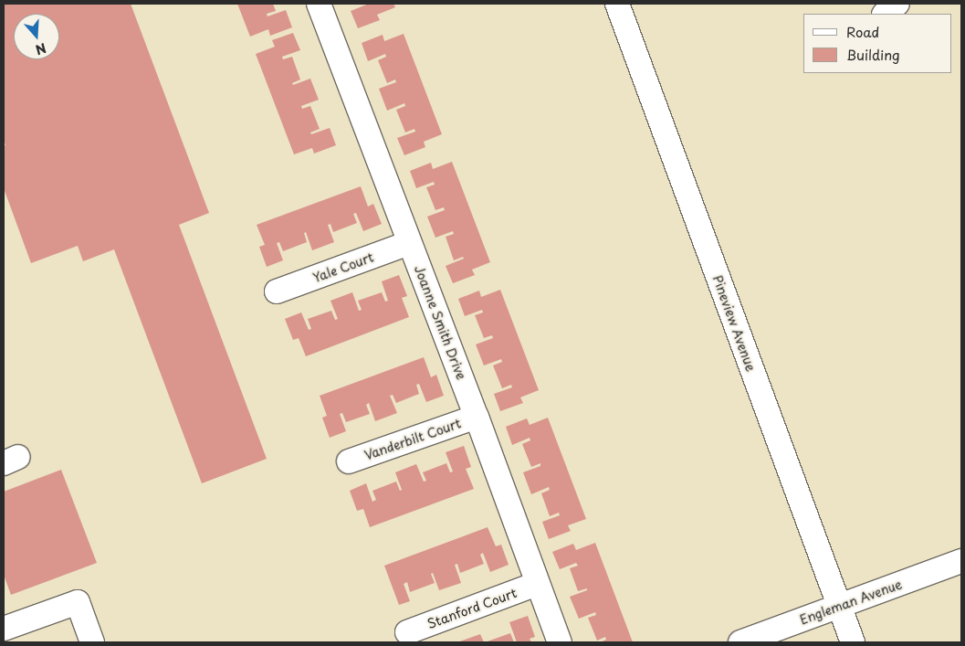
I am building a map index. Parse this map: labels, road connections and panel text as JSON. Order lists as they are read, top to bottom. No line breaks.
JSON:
{"streets":{"street":["Yale Court","Joanne Smith Drive","Pineview Avenue","Vanderbilt Court","Engleman Avenue","Stanford Court"]},"crossings":[["Yale Court","Joanne Smith Drive"],["Joanne Smith Drive","Vanderbilt Court"],["Joanne Smith Drive","Stanford Court"],["Pineview Avenue","Engleman Avenue"]],"legend":["Road","Building"],"north":"bottom"}
